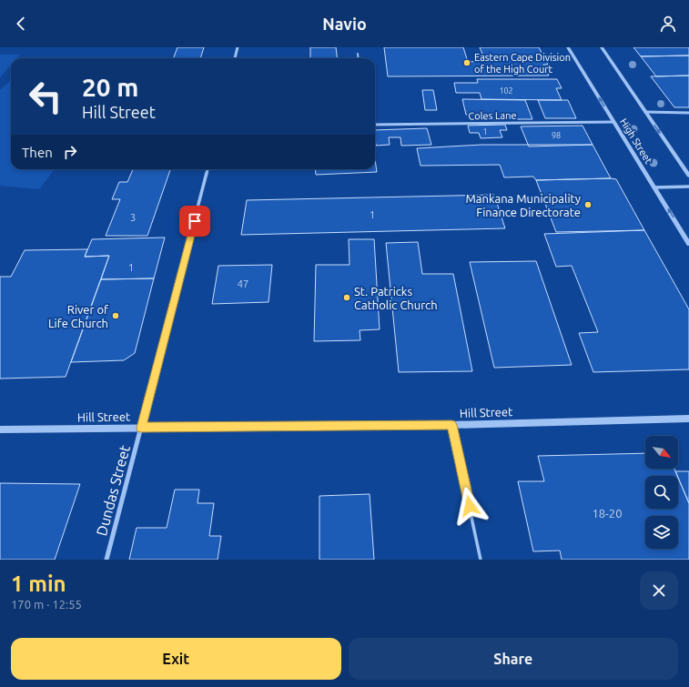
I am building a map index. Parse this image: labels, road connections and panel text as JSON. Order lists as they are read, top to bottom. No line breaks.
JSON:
{"streets":{"street":["Coles Lane","High Street","Hill Street","Dundas Street"]},"crossings":[["Coles Lane","High Street"],["Hill Street","Dundas Street"]],"places":["Eastern Cape Division of the High Court","Mankana Municipality Finance Directorate","St. Patricks Catholic Church","River of Life Church"],"house_numbers":["102","1","98","1","3","1","47","18-20"],"north":"bottom right","page":{"header":"Navio","turn":["20 m","Hill Street"],"then":"Then","heading":["1 min","170 m · 12:55"],"buttons":["Exit","Share"]}}
